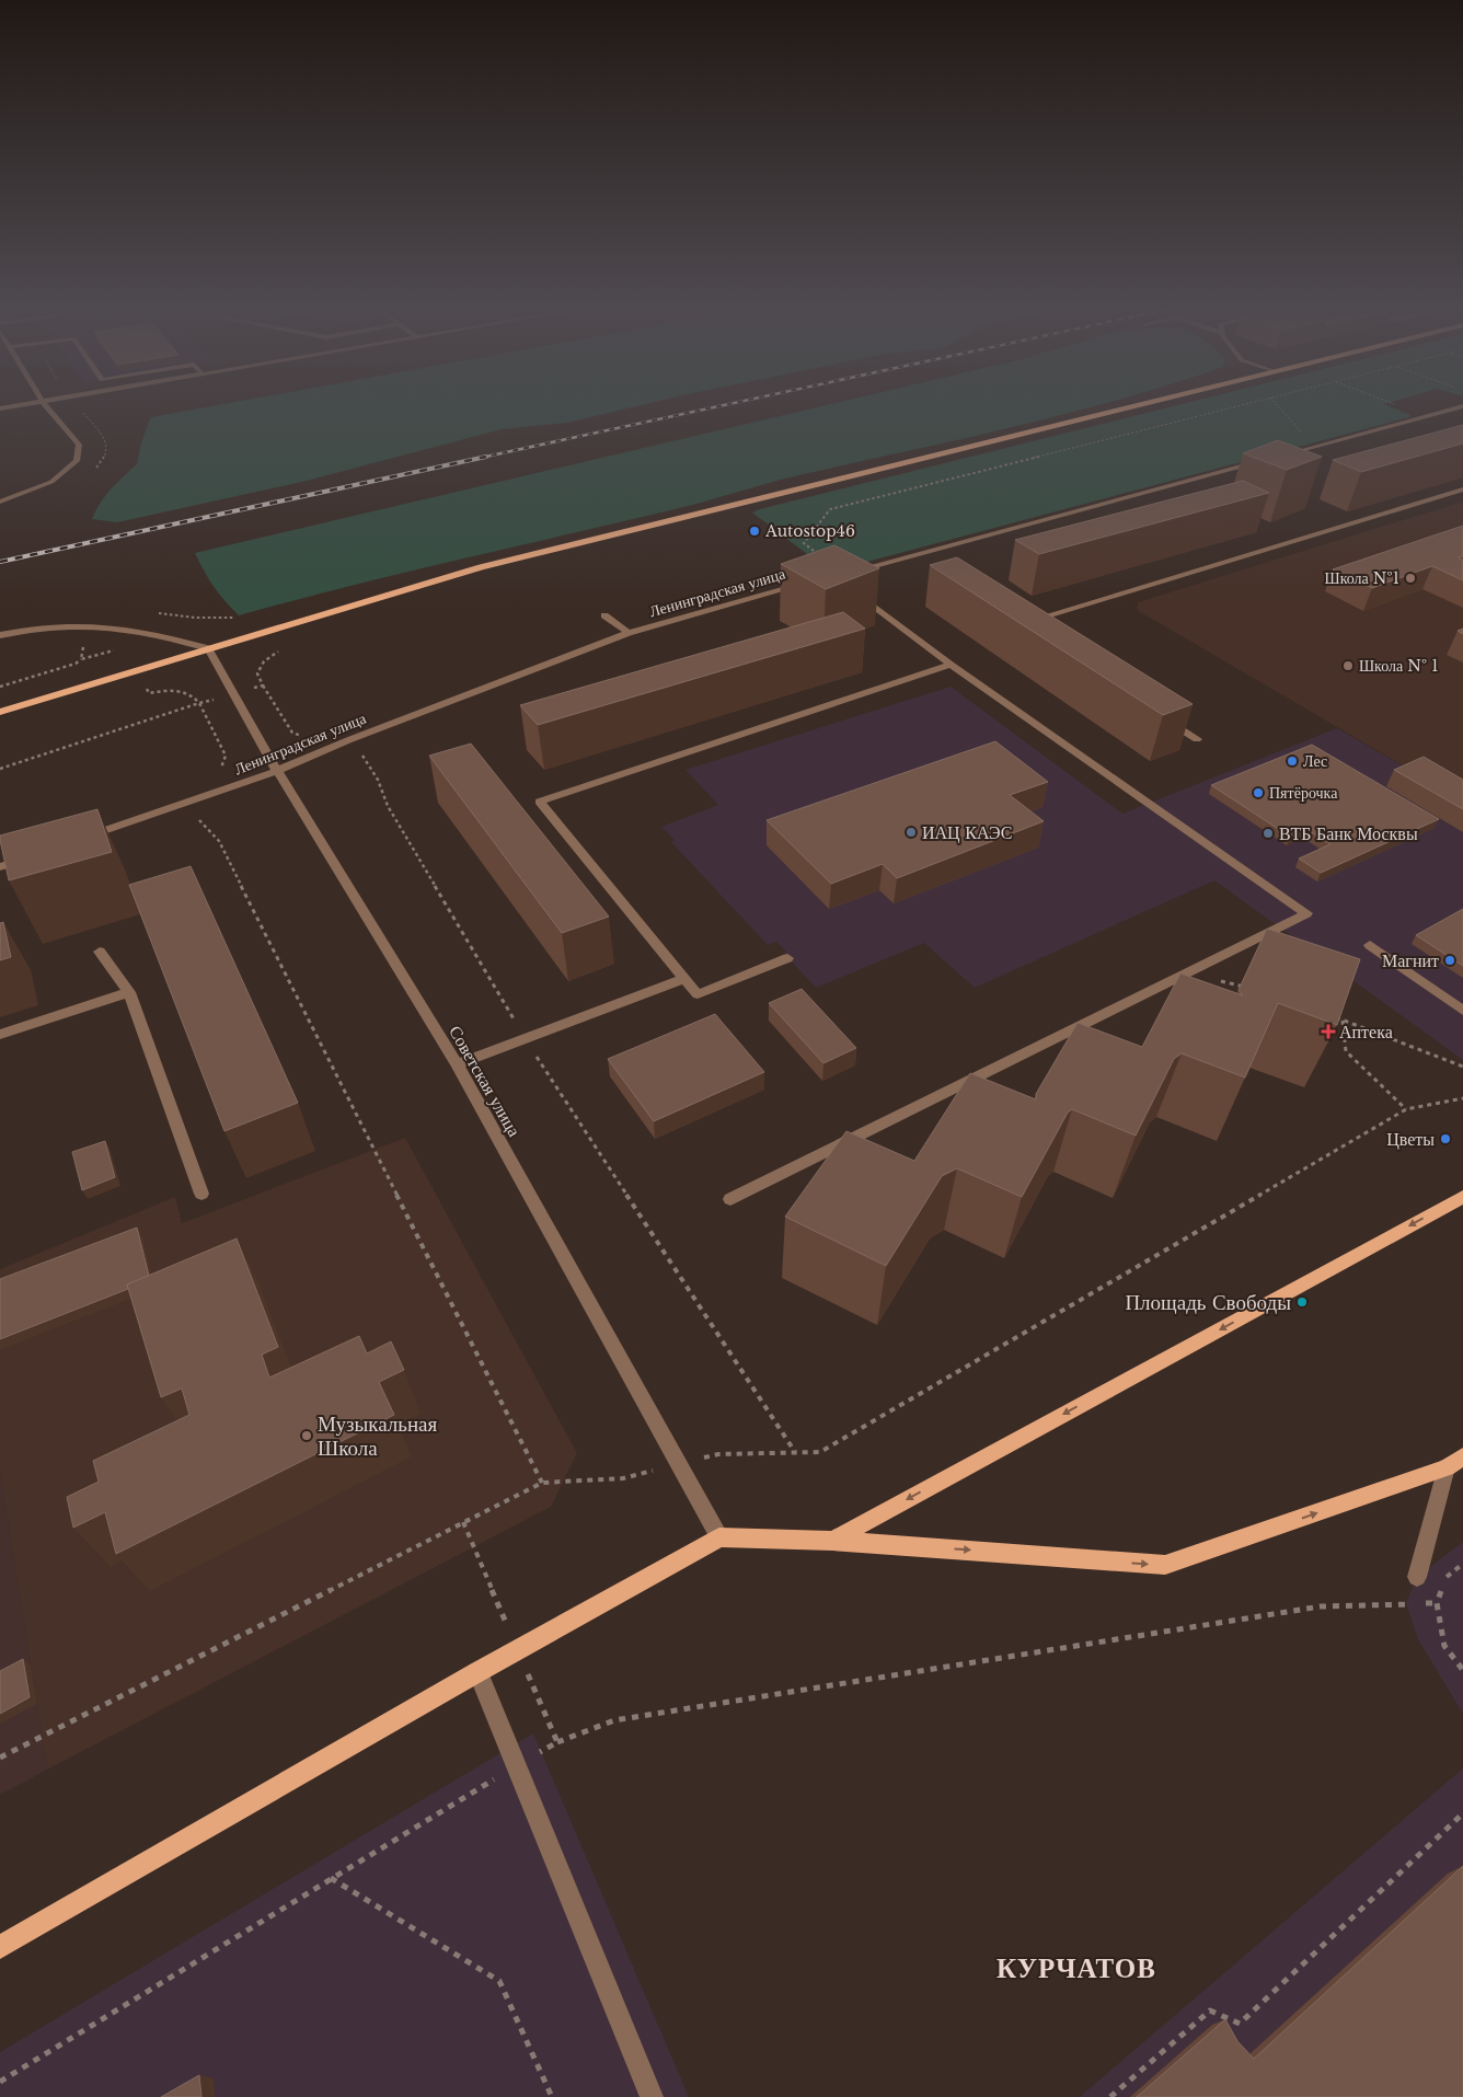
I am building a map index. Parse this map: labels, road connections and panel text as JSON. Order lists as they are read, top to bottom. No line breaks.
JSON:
{"streets":{"street":["Ленинградская улица","Советская улица"]},"crossings":[["Ленинградская улица","Советская улица"]],"districts":["КУРЧАТОВ"],"places":{"other":["Autostop46","Школа №1","Школа № 1","Лес","Пятёрочка","ИАЦ КАЭС","ВТБ Банк Москвы","Магнит","Цветы","Площадь Свободы","Музыкальная Школа"],"health":["Аптека"]}}
